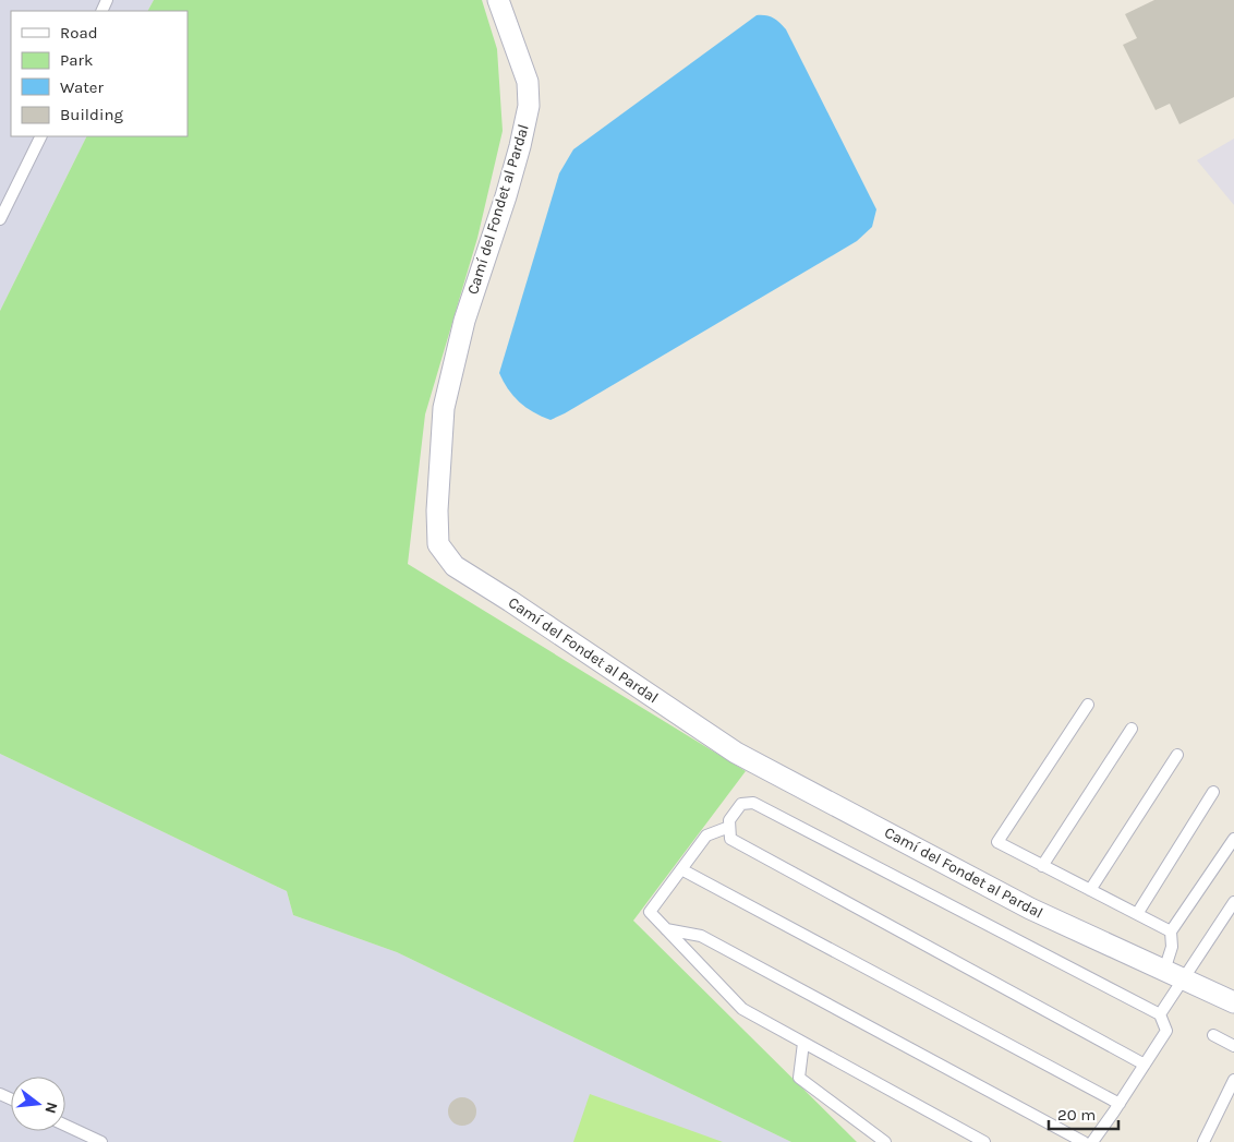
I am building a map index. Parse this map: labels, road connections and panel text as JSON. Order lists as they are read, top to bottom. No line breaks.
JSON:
{"streets":{"street":["Camí del Fondet al Pardal"]},"legend":["Road","Park","Water","Building"],"scale_bar":"20 m","north":"right"}
